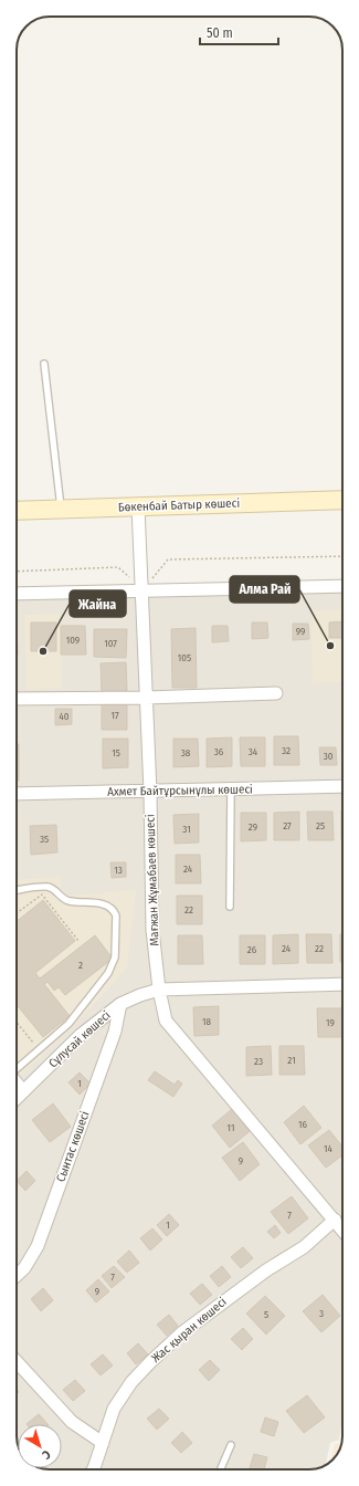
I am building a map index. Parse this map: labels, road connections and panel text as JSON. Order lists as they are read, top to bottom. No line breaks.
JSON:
{"streets":{"main road":["Бөкенбай Батыр көшесі"],"street":["Ахмет Байтұрсынұлы көшесі","Мағжан Жұмабаев көшесі","Сұлусай көшесі","Сынтас көшесі","Жас қыран көшесі"]},"crossings":[["Бөкенбай Батыр көшесі","Мағжан Жұмабаев көшесі"],["Ахмет Байтұрсынұлы көшесі","Мағжан Жұмабаев көшесі"],["Мағжан Жұмабаев көшесі","Сұлусай көшесі"],["Мағжан Жұмабаев көшесі","Жас қыран көшесі"],["Сұлусай көшесі","Сынтас көшесі"]],"places":["Алма Рай","Жайна"],"house_numbers":["99","109","107","105","17","40","32","36","34","15","38","30","27","25","29","31","35","24","13","22","24","22","26","2","18","19","21","23","1","16","11","14","9","7","1","7","9","3","5"],"scale_bar":"50 m","north":"bottom right"}
